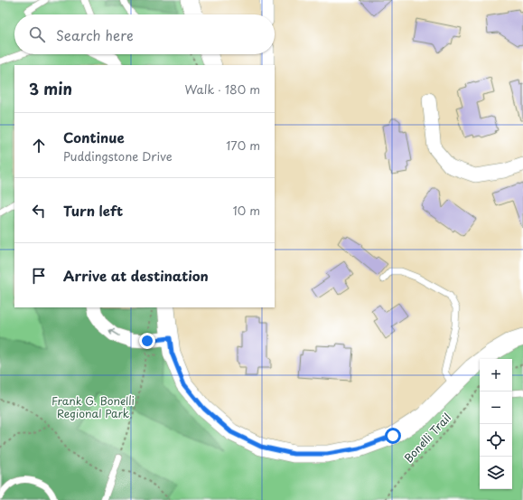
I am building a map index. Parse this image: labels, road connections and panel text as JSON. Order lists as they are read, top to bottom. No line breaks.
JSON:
{"streets":{"path":["Bonelli Trail"]},"parks":["Frank G. Bonelli Regional Park"],"page":{"search":"Search here","heading":["3 min","Walk · 180 m"],"list":[["Continue","Puddingstone Drive","170 m"],["Turn left","10 m"],"Arrive at destination"],"map_buttons":["+","−"]}}
